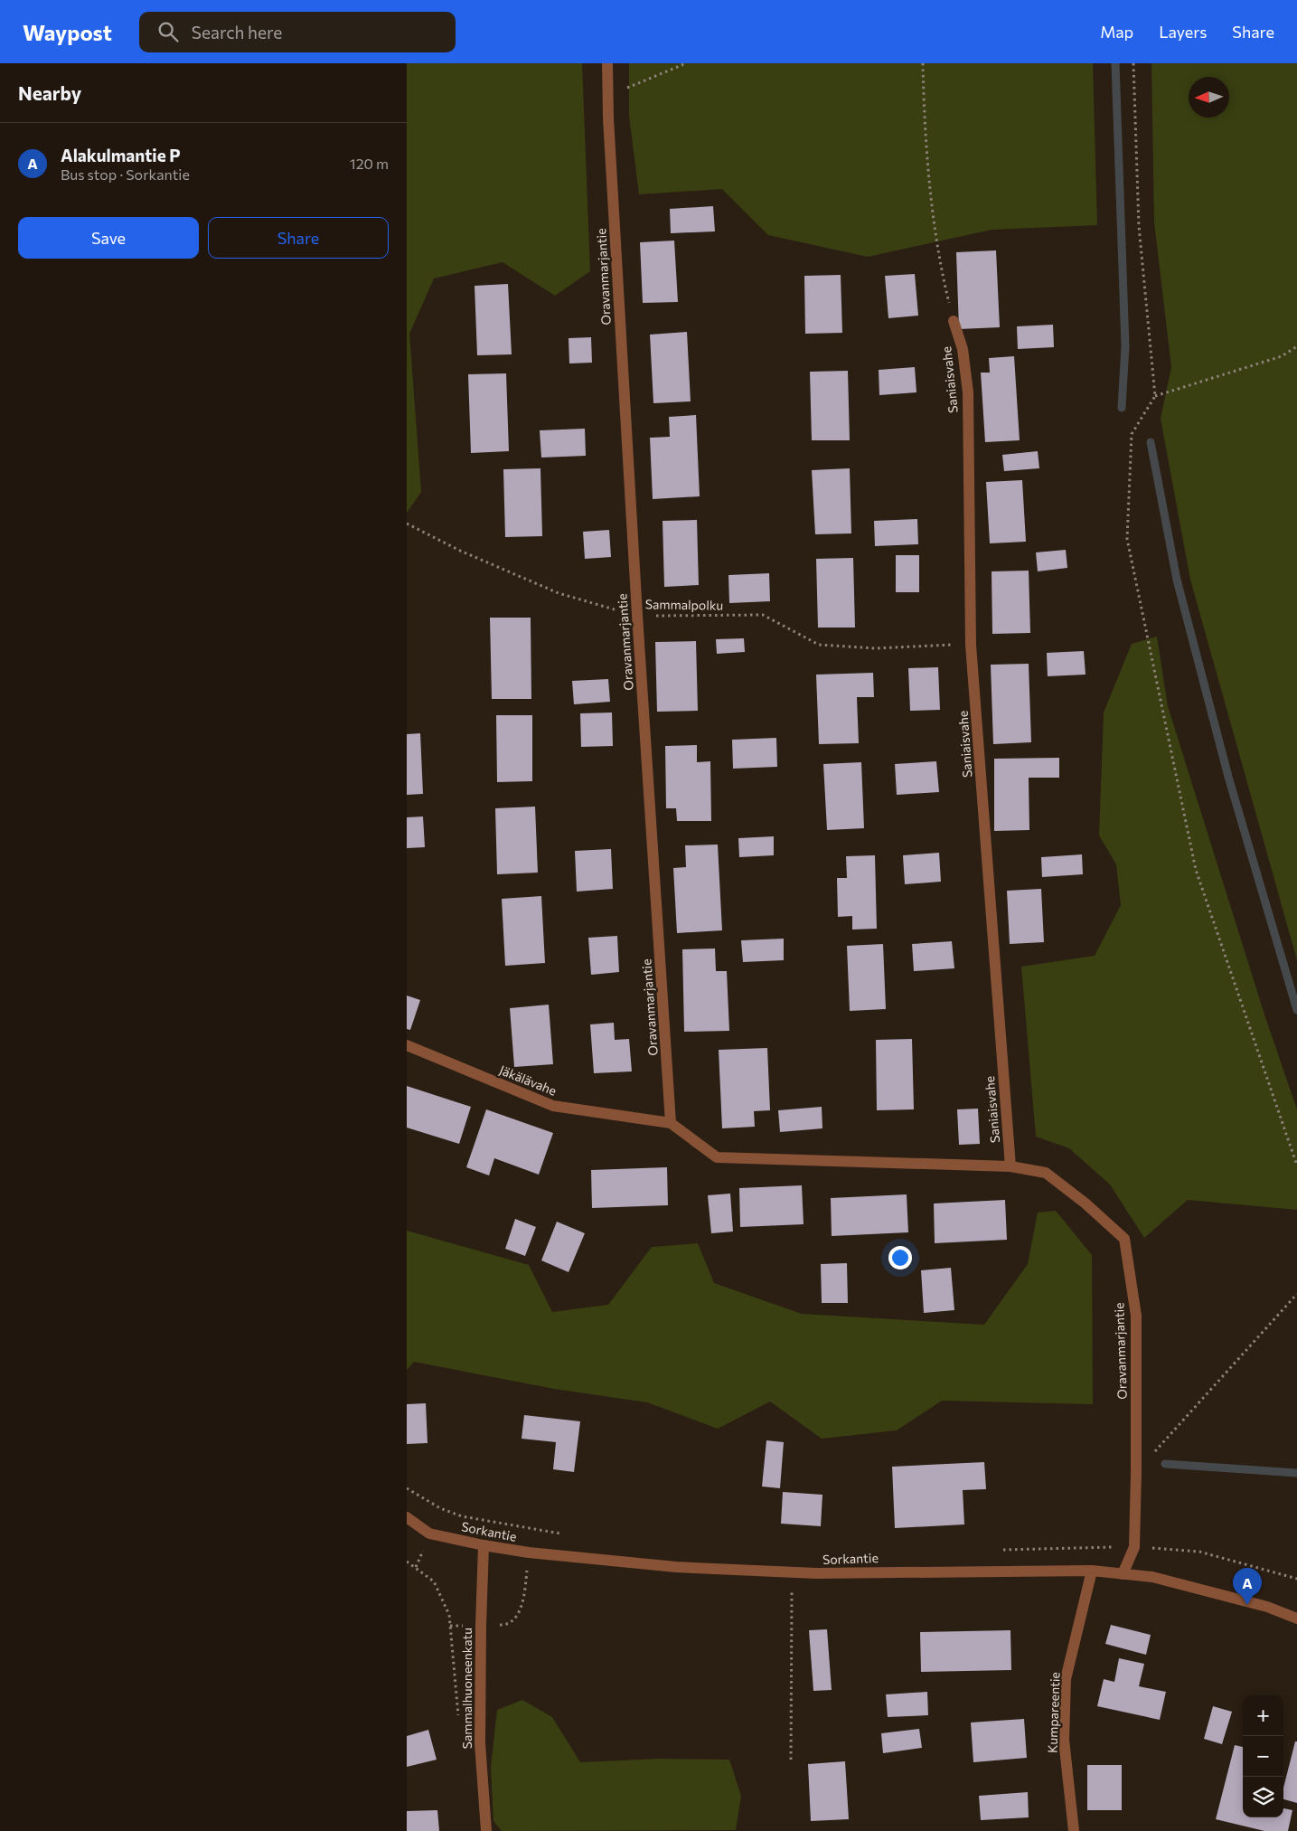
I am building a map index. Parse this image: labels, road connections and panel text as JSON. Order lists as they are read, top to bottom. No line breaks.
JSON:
{"streets":{"street":["Oravanmarjantie","Saniaisvahe","Jäkälävahe","Sorkantie","Sammalhuoneenkatu","Kumpareentie"],"path":["Sammalpolku"]},"crossings":[["Oravanmarjantie","Saniaisvahe"],["Oravanmarjantie","Sammalpolku"],["Oravanmarjantie","Jäkälävahe"],["Oravanmarjantie","Sorkantie"],["Saniaisvahe","Sammalpolku"],["Sorkantie","Sammalhuoneenkatu"],["Sorkantie","Kumpareentie"]],"north":"left","page":{"header":"Waypost","search":"Search here","nav":["Map","Layers","Share"],"heading":"Nearby","list":[{"mark":"A","name":"Alakulmantie P","note":"Bus stop · Sorkantie","value":"120 m"}],"buttons":["Save","Share"],"pins":"A","map_buttons":["+","−"]}}
